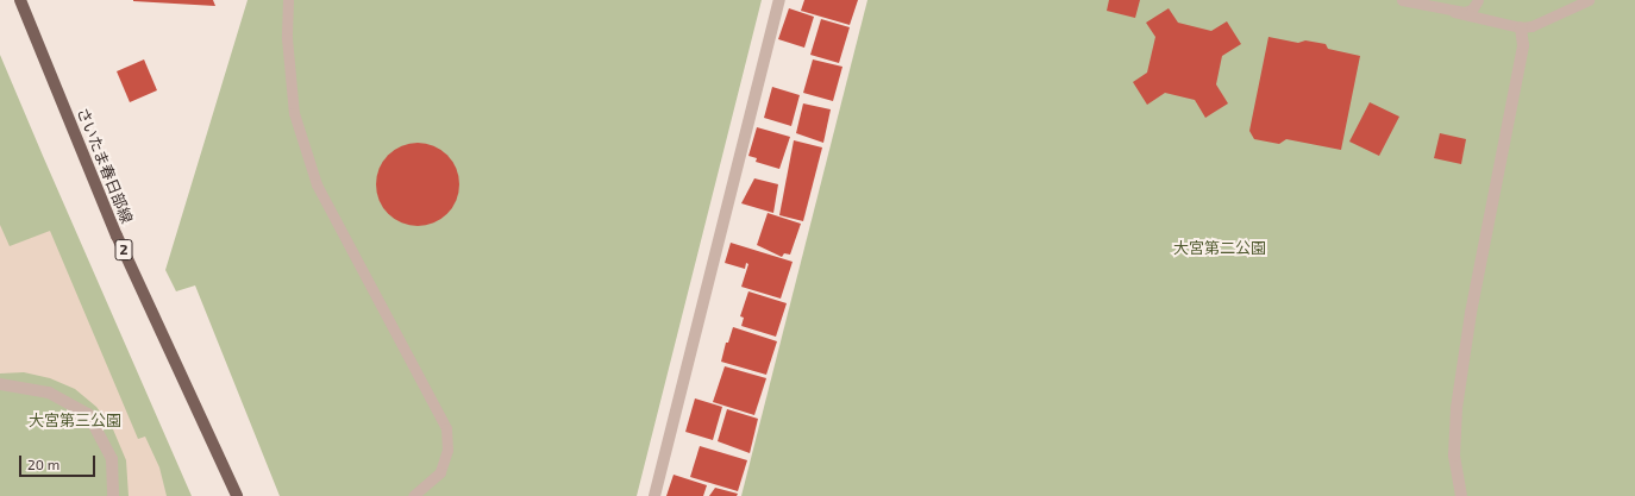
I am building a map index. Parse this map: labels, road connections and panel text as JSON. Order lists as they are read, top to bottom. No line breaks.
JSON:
{"streets":{"main road":["さいたま春日部線","2"]},"parks":["大宮第二公園","大宮第三公園"],"scale_bar":"20 m"}
